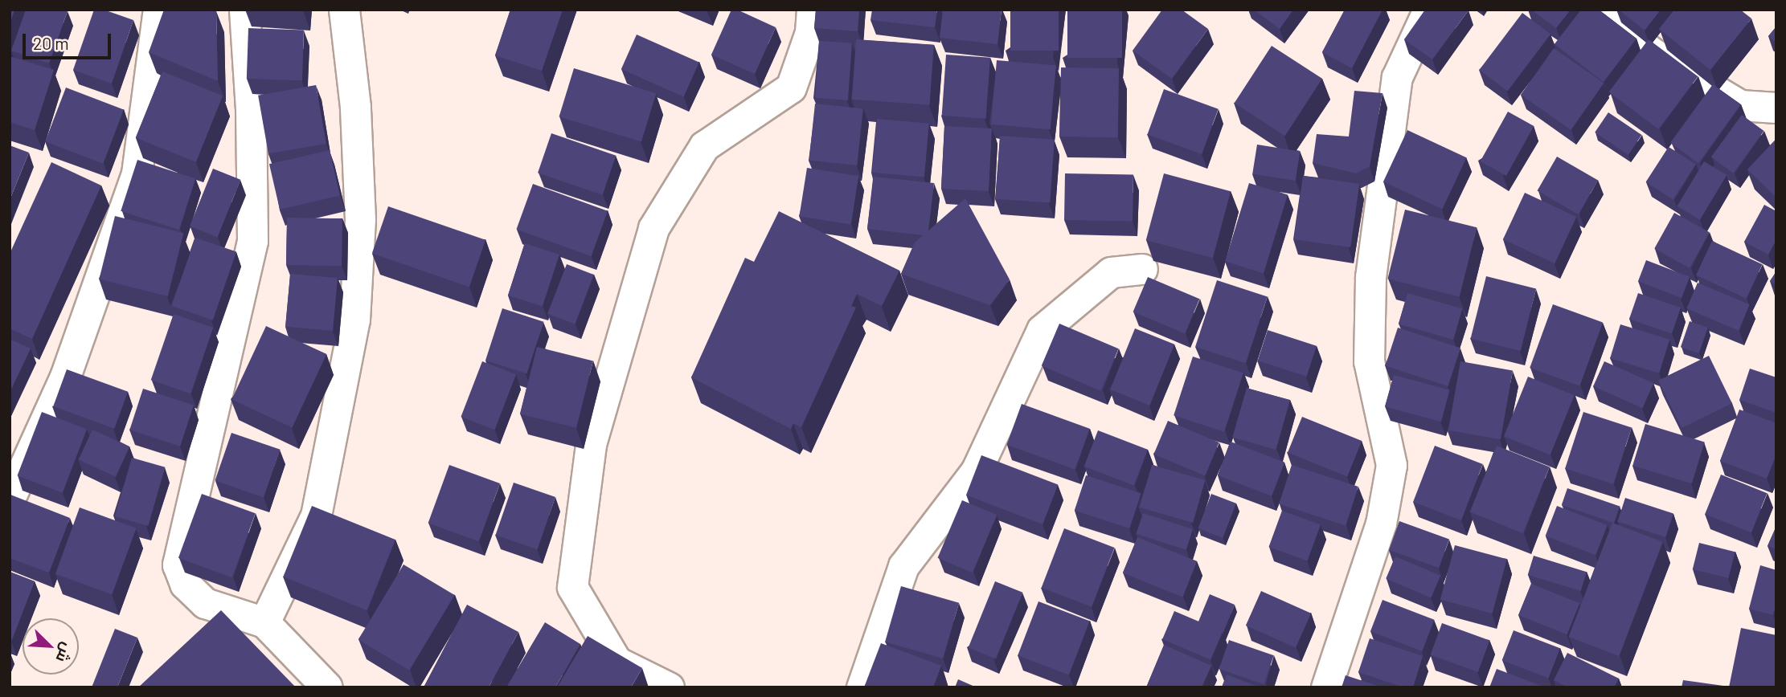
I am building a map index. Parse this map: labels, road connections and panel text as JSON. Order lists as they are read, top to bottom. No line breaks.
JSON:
{"scale_bar":"20 m","north":"bottom right"}
